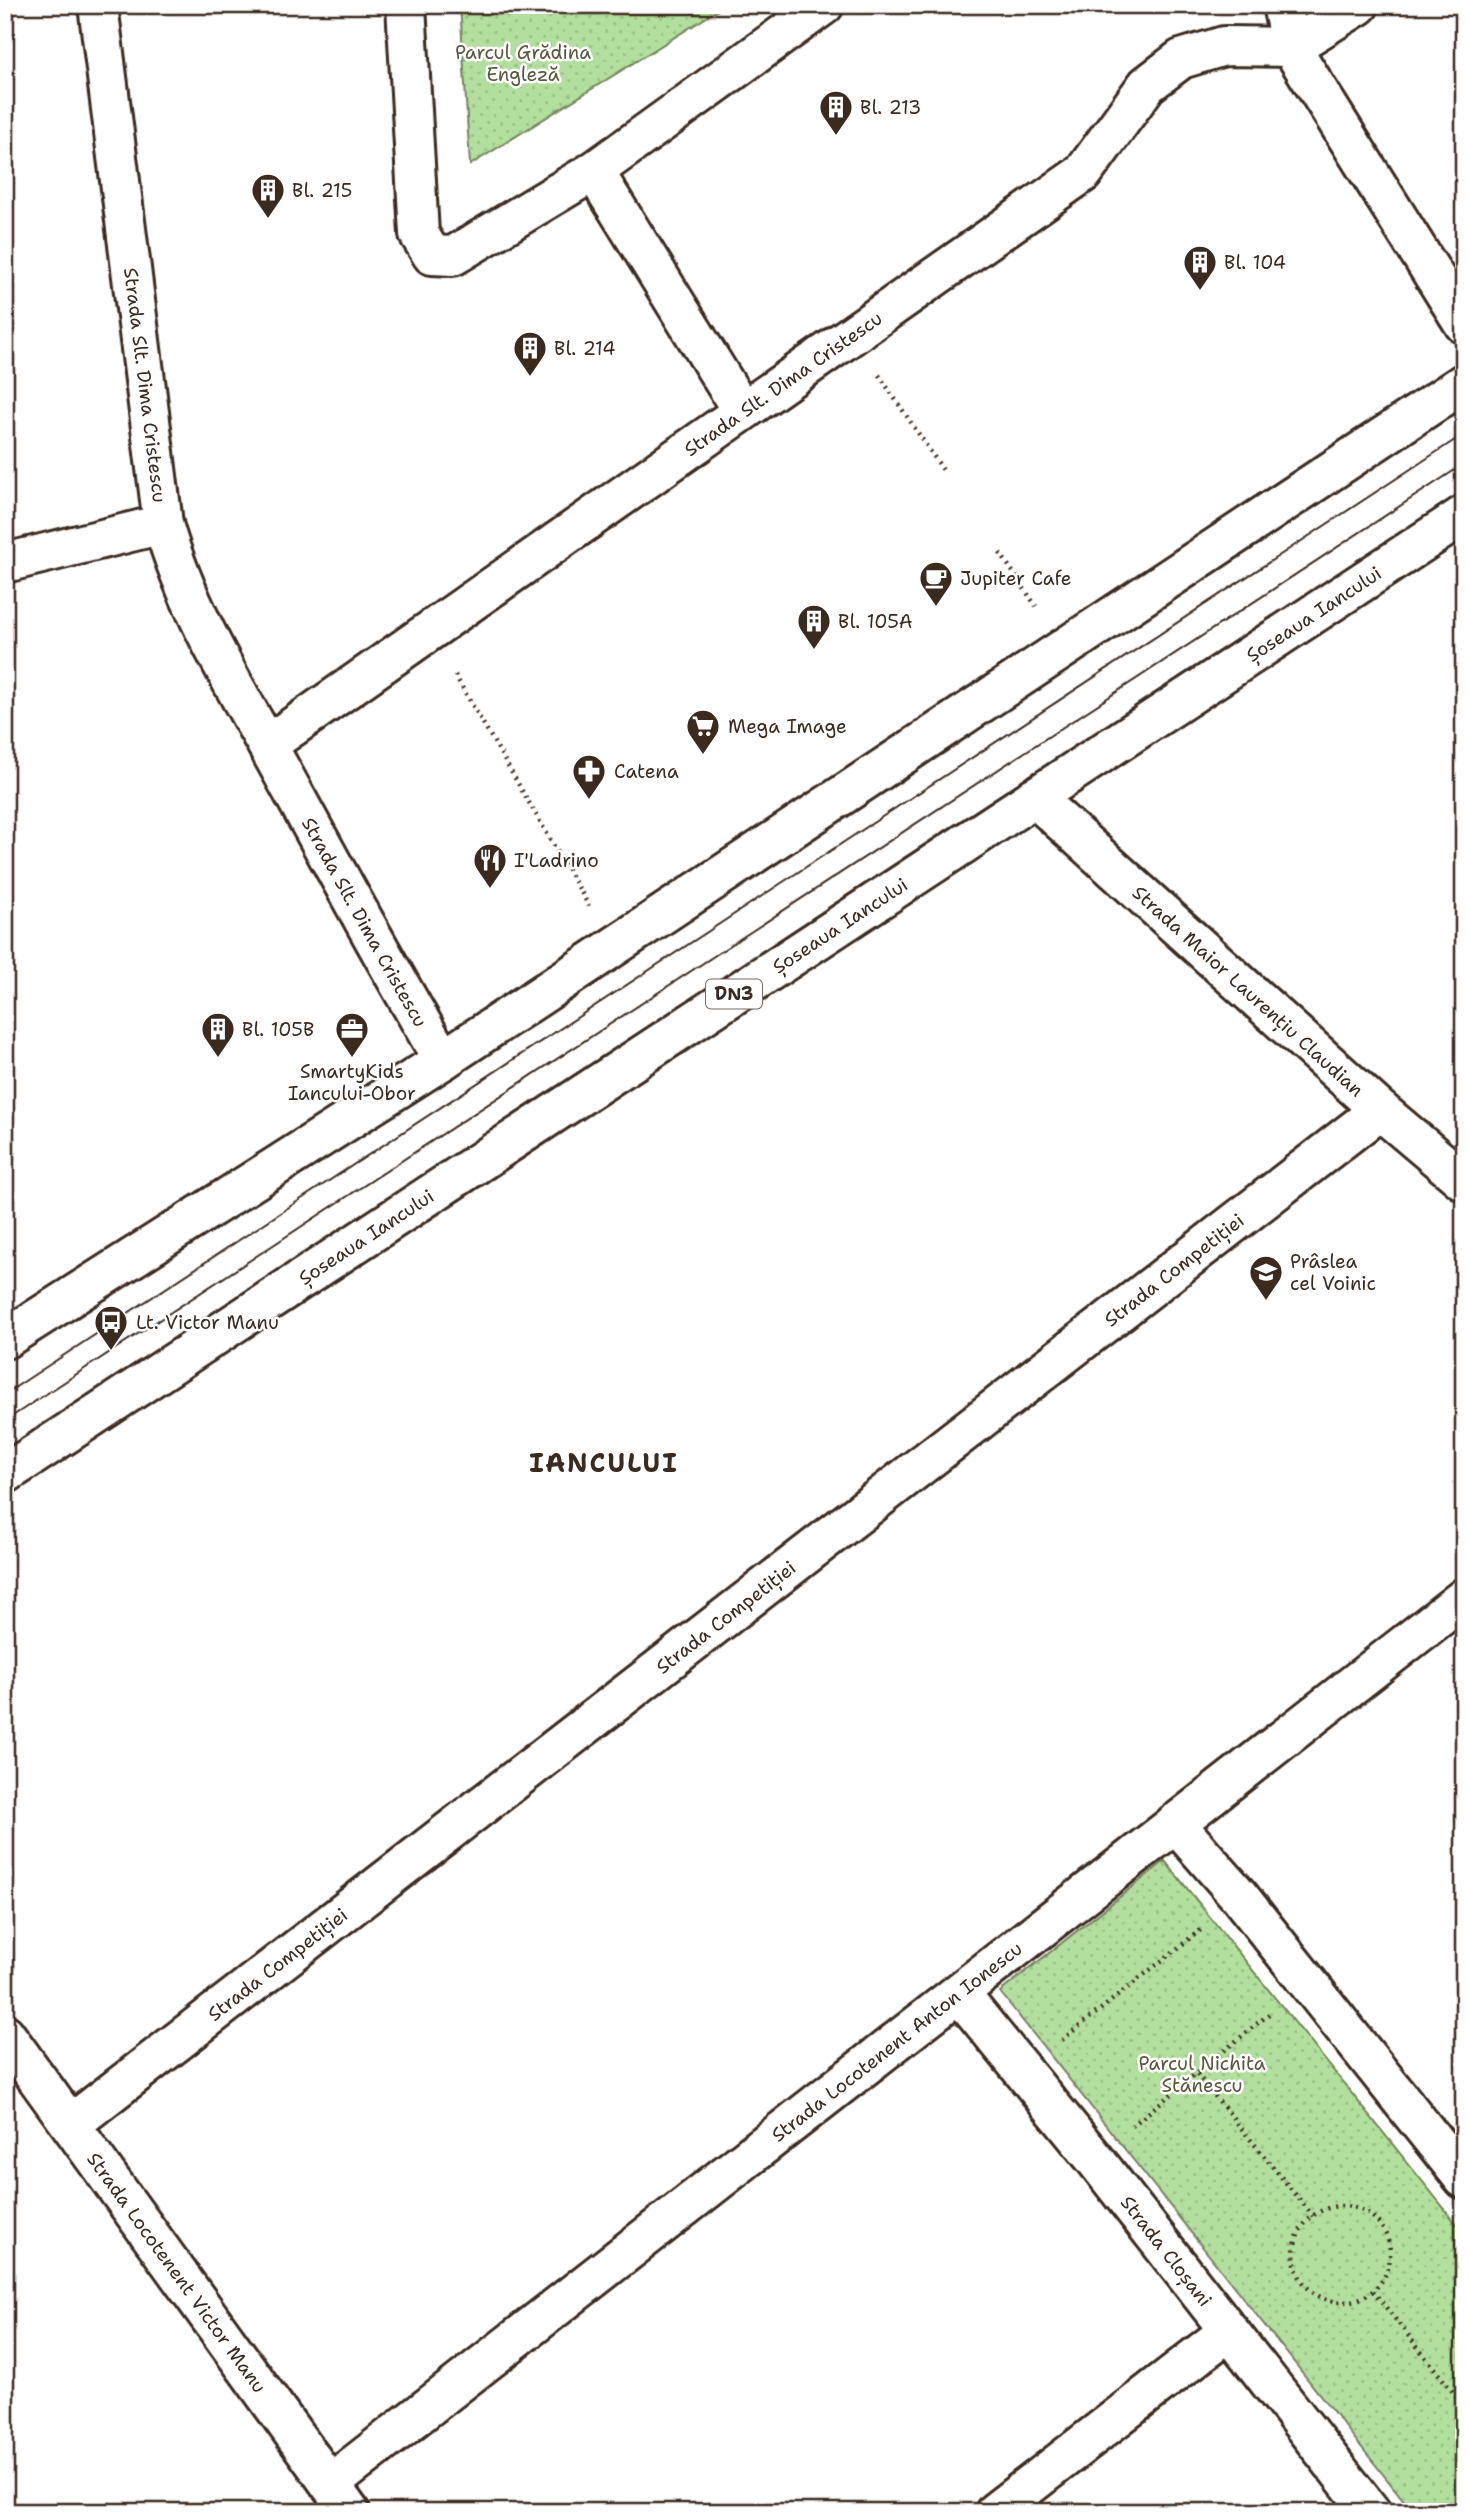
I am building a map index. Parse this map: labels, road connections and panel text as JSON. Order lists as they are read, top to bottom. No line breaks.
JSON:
{"streets":{"street":["Strada Slt. Dima Cristescu","Șoseaua Iancului","Strada Maior Laurențiu Claudian","DN3","Strada Competiției","Strada Locotenent Anton Ionescu","Strada Cloșani","Strada Locotenent Victor Manu"]},"crossings":[["Șoseaua Iancului","Strada Maior Laurențiu Claudian"],["Strada Maior Laurențiu Claudian","Strada Competiției"],["Strada Competiției","Strada Locotenent Victor Manu"],["Strada Locotenent Anton Ionescu","Strada Cloșani"],["Strada Locotenent Anton Ionescu","Strada Locotenent Victor Manu"]],"districts":["IANCULUI"],"parks":["Parcul Grădina Engleză","Parcul Nichita Stănescu"],"places":{"building":["Bl. 213","Bl. 215","Bl. 104","Bl. 214","Bl. 105A","Bl. 105B"],"cafe":["Jupiter Cafe"],"supermarket":["Mega Image"],"pharmacy":["Catena"],"restaurant":["I'Ladrino"],"office":["SmartyKids Iancului-Obor"],"school or university":["Prâslea cel Voinic"],"bus stop":["Lt. Victor Manu"]}}
